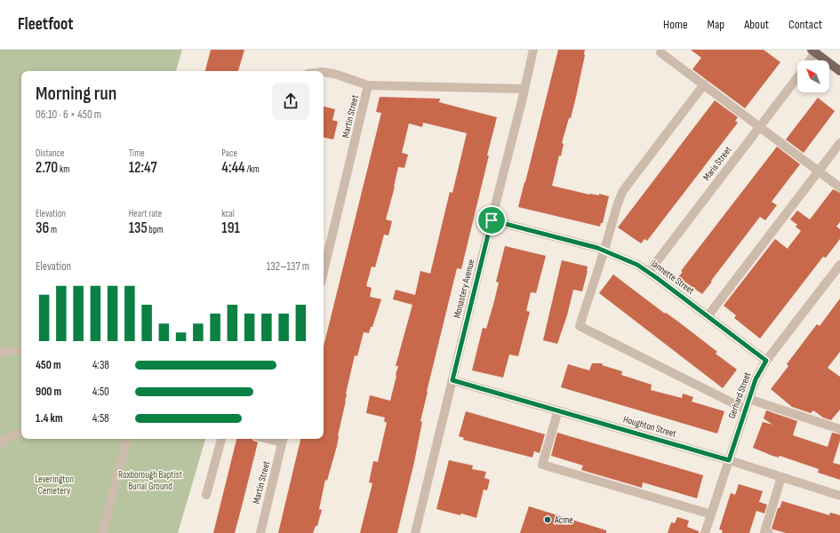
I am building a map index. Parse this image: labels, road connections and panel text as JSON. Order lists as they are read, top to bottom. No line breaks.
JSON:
{"streets":{"street":["Martin Street","Maris Street","Jannette Street","Monastery Avenue","Gerhard Street","Houghton Street"]},"crossings":[["Martin Street","Monastery Avenue"],["Maris Street","Jannette Street"],["Jannette Street","Monastery Avenue"],["Jannette Street","Gerhard Street"],["Monastery Avenue","Houghton Street"],["Gerhard Street","Houghton Street"]],"parks":["Roxborough Baptist Burial Ground","Leverington Cemetery"],"places":["Acme"],"north":"top left","page":{"header":"Fleetfoot","nav":["Home","Map","About","Contact"],"heading":["Morning run","06:10 · 6 × 450 m"],"stats":[["Distance","2.70 km"],["Time","12:47"],["Pace","4:44 /km"],["Elevation","36 m"],["Heart rate","135 bpm"],["kcal","191"]],"chart":["Elevation","132–137 m"],"list":[{"name":"450 m","note":"4:38"},{"name":"900 m","note":"4:50"},{"name":"1.4 km","note":"4:58"}]}}
